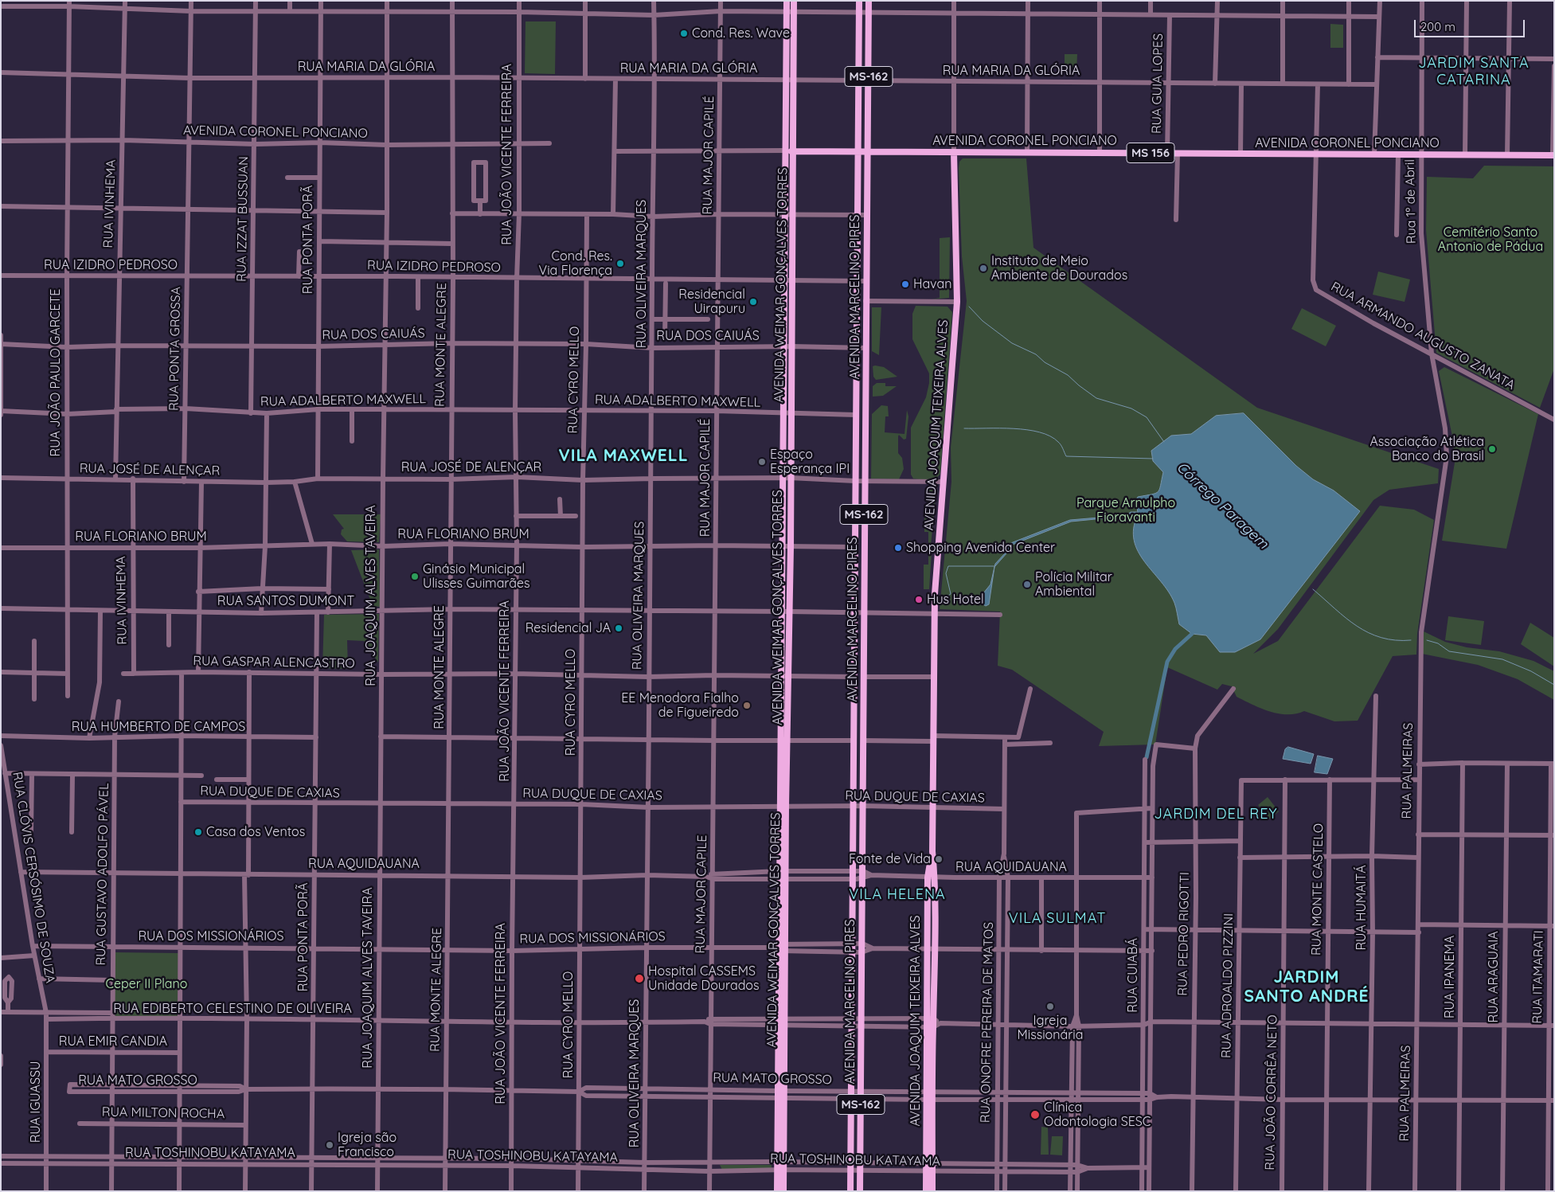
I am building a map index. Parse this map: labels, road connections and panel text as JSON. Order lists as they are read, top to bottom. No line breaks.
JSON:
{"streets":{"main road":["MS-162","AVENIDA CORONEL PONCIANO","MS 156","AVENIDA WEIMAR GONÇALVES TORRES","AVENIDA MARCELINO PIRES","AVENIDA JOAQUIM TEIXEIRA ALVES"],"street":["RUA MARIA DA GLÓRIA","RUA GUIA LOPES","RUA JOÃO VICENTE FERREIRA","RUA MAJOR CAPILÉ","Rua 1º de Abril","RUA IVINHEMA","RUA IZZAT BUSSUAN","RUA PONTA PORÃ","RUA IZIDRO PEDROSO","RUA OLIVEIRA MARQUES","RUA DOS CAIUÁS","RUA ARMANDO AUGUSTO ZANATA","RUA MONTE ALEGRE","RUA PONTA GROSSA","RUA JOÃO PAULO GARCETE","RUA CYRO MELLO","RUA ADALBERTO MAXWELL","RUA JOSÉ DE ALENÇAR","RUA FLORIANO BRUM","RUA JOAQUIM ALVES TAVEIRA","RUA SANTOS DUMONT","RUA GASPAR ALENCASTRO","RUA HUMBERTO DE CAMPOS","RUA PALMEIRAS","RUA DUQUE DE CAXIAS","RUA AQUIDAUANA","RUA GUSTAVO ADOLFO PÁVEL","RUA CLÓVIS CERSÓSIMO DE SOUZA","RUA MONTE CASTELO","RUA MAJOR CAPILE","RUA HUMAITÁ","RUA PEDRO RIGOTTI","RUA DOS MISSIONÁRIOS","RUA CUIABÁ","RUA IPANEMA","RUA ARAGUAIA","RUA ITAMARATI","RUA ADROALDO PIZZINI","RUA EDIBERTO CELESTINO DE OLIVEIRA","RUA ONOFRE PEREIRA DE MATOS","RUA EMIR CANDIA","RUA MATO GROSSO","RUA JOÃO CORRÊA NETO","RUA IGUASSU","RUA MILTON ROCHA","RUA TOSHINOBU KATAYAMA"]},"crossings":[["RUA MARIA DA GLÓRIA","RUA GUIA LOPES"],["RUA MARIA DA GLÓRIA","RUA JOÃO VICENTE FERREIRA"],["RUA MARIA DA GLÓRIA","RUA MAJOR CAPILÉ"],["RUA MARIA DA GLÓRIA","RUA IVINHEMA"],["RUA MARIA DA GLÓRIA","RUA IZZAT BUSSUAN"],["RUA MARIA DA GLÓRIA","RUA PONTA PORÃ"],["RUA MARIA DA GLÓRIA","RUA OLIVEIRA MARQUES"],["RUA MARIA DA GLÓRIA","AVENIDA WEIMAR GONÇALVES TORRES"],["RUA MARIA DA GLÓRIA","AVENIDA MARCELINO PIRES"],["RUA MARIA DA GLÓRIA","RUA ARMANDO AUGUSTO ZANATA"],["RUA MARIA DA GLÓRIA","RUA MONTE ALEGRE"],["RUA MARIA DA GLÓRIA","RUA PONTA GROSSA"],["RUA MARIA DA GLÓRIA","RUA JOÃO PAULO GARCETE"],["RUA MARIA DA GLÓRIA","AVENIDA JOAQUIM TEIXEIRA ALVES"],["RUA MARIA DA GLÓRIA","RUA JOAQUIM ALVES TAVEIRA"],["RUA GUIA LOPES","AVENIDA CORONEL PONCIANO"],["AVENIDA CORONEL PONCIANO","RUA JOÃO VICENTE FERREIRA"],["AVENIDA CORONEL PONCIANO","RUA MAJOR CAPILÉ"],["AVENIDA CORONEL PONCIANO","Rua 1º de Abril"],["AVENIDA CORONEL PONCIANO","RUA IVINHEMA"],["AVENIDA CORONEL PONCIANO","RUA IZZAT BUSSUAN"],["AVENIDA CORONEL PONCIANO","RUA PONTA PORÃ"],["AVENIDA CORONEL PONCIANO","RUA OLIVEIRA MARQUES"],["AVENIDA CORONEL PONCIANO","AVENIDA WEIMAR GONÇALVES TORRES"],["AVENIDA CORONEL PONCIANO","AVENIDA MARCELINO PIRES"],["AVENIDA CORONEL PONCIANO","RUA ARMANDO AUGUSTO ZANATA"],["AVENIDA CORONEL PONCIANO","RUA MONTE ALEGRE"],["AVENIDA CORONEL PONCIANO","RUA PONTA GROSSA"],["AVENIDA CORONEL PONCIANO","RUA JOÃO PAULO GARCETE"],["AVENIDA CORONEL PONCIANO","AVENIDA JOAQUIM TEIXEIRA ALVES"],["AVENIDA CORONEL PONCIANO","RUA JOAQUIM ALVES TAVEIRA"],["RUA JOÃO VICENTE FERREIRA","RUA IZIDRO PEDROSO"],["RUA JOÃO VICENTE FERREIRA","RUA DOS CAIUÁS"],["RUA JOÃO VICENTE FERREIRA","RUA ADALBERTO MAXWELL"],["RUA JOÃO VICENTE FERREIRA","RUA JOSÉ DE ALENÇAR"],["RUA JOÃO VICENTE FERREIRA","RUA FLORIANO BRUM"],["RUA JOÃO VICENTE FERREIRA","RUA SANTOS DUMONT"],["RUA JOÃO VICENTE FERREIRA","RUA GASPAR ALENCASTRO"],["RUA JOÃO VICENTE FERREIRA","RUA DUQUE DE CAXIAS"],["RUA JOÃO VICENTE FERREIRA","RUA AQUIDAUANA"],["RUA JOÃO VICENTE FERREIRA","RUA DOS MISSIONÁRIOS"],["RUA JOÃO VICENTE FERREIRA","RUA EDIBERTO CELESTINO DE OLIVEIRA"],["RUA JOÃO VICENTE FERREIRA","RUA MATO GROSSO"],["RUA JOÃO VICENTE FERREIRA","RUA TOSHINOBU KATAYAMA"],["RUA MAJOR CAPILÉ","RUA IZIDRO PEDROSO"],["RUA MAJOR CAPILÉ","RUA DOS CAIUÁS"],["RUA MAJOR CAPILÉ","RUA ADALBERTO MAXWELL"],["RUA MAJOR CAPILÉ","RUA JOSÉ DE ALENÇAR"],["RUA MAJOR CAPILÉ","RUA FLORIANO BRUM"],["RUA MAJOR CAPILÉ","RUA SANTOS DUMONT"],["RUA MAJOR CAPILÉ","RUA GASPAR ALENCASTRO"],["RUA MAJOR CAPILÉ","RUA MAJOR CAPILE"],["Rua 1º de Abril","RUA ARMANDO AUGUSTO ZANATA"],["Rua 1º de Abril","RUA PALMEIRAS"],["RUA IVINHEMA","RUA IZIDRO PEDROSO"],["RUA IVINHEMA","RUA DOS CAIUÁS"],["RUA IVINHEMA","RUA ADALBERTO MAXWELL"],["RUA IVINHEMA","RUA JOSÉ DE ALENÇAR"],["RUA IVINHEMA","RUA FLORIANO BRUM"],["RUA IVINHEMA","RUA SANTOS DUMONT"],["RUA IVINHEMA","RUA GASPAR ALENCASTRO"],["RUA IZZAT BUSSUAN","RUA IZIDRO PEDROSO"],["RUA IZZAT BUSSUAN","RUA DOS CAIUÁS"],["RUA IZZAT BUSSUAN","RUA ADALBERTO MAXWELL"],["RUA PONTA PORÃ","RUA IZIDRO PEDROSO"],["RUA PONTA PORÃ","RUA DOS CAIUÁS"],["RUA PONTA PORÃ","RUA ADALBERTO MAXWELL"],["RUA PONTA PORÃ","RUA JOSÉ DE ALENÇAR"],["RUA PONTA PORÃ","RUA SANTOS DUMONT"],["RUA PONTA PORÃ","RUA GASPAR ALENCASTRO"],["RUA PONTA PORÃ","RUA HUMBERTO DE CAMPOS"],["RUA PONTA PORÃ","RUA DUQUE DE CAXIAS"],["RUA PONTA PORÃ","RUA AQUIDAUANA"],["RUA PONTA PORÃ","RUA DOS MISSIONÁRIOS"],["RUA PONTA PORÃ","RUA EDIBERTO CELESTINO DE OLIVEIRA"],["RUA PONTA PORÃ","RUA MATO GROSSO"],["RUA PONTA PORÃ","RUA TOSHINOBU KATAYAMA"],["RUA IZIDRO PEDROSO","RUA OLIVEIRA MARQUES"],["RUA IZIDRO PEDROSO","AVENIDA WEIMAR GONÇALVES TORRES"],["RUA IZIDRO PEDROSO","AVENIDA MARCELINO PIRES"],["RUA IZIDRO PEDROSO","RUA MONTE ALEGRE"],["RUA IZIDRO PEDROSO","RUA PONTA GROSSA"],["RUA IZIDRO PEDROSO","RUA JOÃO PAULO GARCETE"],["RUA IZIDRO PEDROSO","RUA CYRO MELLO"],["RUA IZIDRO PEDROSO","RUA JOAQUIM ALVES TAVEIRA"],["RUA OLIVEIRA MARQUES","RUA DOS CAIUÁS"],["RUA OLIVEIRA MARQUES","RUA ADALBERTO MAXWELL"],["RUA OLIVEIRA MARQUES","RUA JOSÉ DE ALENÇAR"],["RUA OLIVEIRA MARQUES","RUA FLORIANO BRUM"],["RUA OLIVEIRA MARQUES","RUA SANTOS DUMONT"],["RUA OLIVEIRA MARQUES","RUA GASPAR ALENCASTRO"],["RUA OLIVEIRA MARQUES","RUA DUQUE DE CAXIAS"],["RUA OLIVEIRA MARQUES","RUA AQUIDAUANA"],["RUA OLIVEIRA MARQUES","RUA DOS MISSIONÁRIOS"],["RUA OLIVEIRA MARQUES","RUA EDIBERTO CELESTINO DE OLIVEIRA"],["RUA OLIVEIRA MARQUES","RUA MATO GROSSO"],["RUA OLIVEIRA MARQUES","RUA TOSHINOBU KATAYAMA"],["AVENIDA WEIMAR GONÇALVES TORRES","RUA DOS CAIUÁS"],["AVENIDA WEIMAR GONÇALVES TORRES","RUA ADALBERTO MAXWELL"],["AVENIDA WEIMAR GONÇALVES TORRES","RUA JOSÉ DE ALENÇAR"],["AVENIDA WEIMAR GONÇALVES TORRES","RUA FLORIANO BRUM"],["AVENIDA WEIMAR GONÇALVES TORRES","RUA SANTOS DUMONT"],["AVENIDA WEIMAR GONÇALVES TORRES","RUA GASPAR ALENCASTRO"],["AVENIDA WEIMAR GONÇALVES TORRES","RUA DUQUE DE CAXIAS"],["AVENIDA WEIMAR GONÇALVES TORRES","RUA AQUIDAUANA"],["AVENIDA WEIMAR GONÇALVES TORRES","RUA DOS MISSIONÁRIOS"],["AVENIDA WEIMAR GONÇALVES TORRES","RUA EDIBERTO CELESTINO DE OLIVEIRA"],["AVENIDA WEIMAR GONÇALVES TORRES","RUA MATO GROSSO"],["AVENIDA WEIMAR GONÇALVES TORRES","RUA TOSHINOBU KATAYAMA"],["AVENIDA MARCELINO PIRES","RUA DOS CAIUÁS"],["AVENIDA MARCELINO PIRES","RUA ADALBERTO MAXWELL"],["AVENIDA MARCELINO PIRES","RUA JOSÉ DE ALENÇAR"],["AVENIDA MARCELINO PIRES","RUA FLORIANO BRUM"],["AVENIDA MARCELINO PIRES","RUA SANTOS DUMONT"],["AVENIDA MARCELINO PIRES","RUA GASPAR ALENCASTRO"],["AVENIDA MARCELINO PIRES","RUA DUQUE DE CAXIAS"],["AVENIDA MARCELINO PIRES","RUA AQUIDAUANA"],["AVENIDA MARCELINO PIRES","RUA DOS MISSIONÁRIOS"],["AVENIDA MARCELINO PIRES","RUA EDIBERTO CELESTINO DE OLIVEIRA"],["AVENIDA MARCELINO PIRES","RUA MATO GROSSO"],["AVENIDA MARCELINO PIRES","RUA TOSHINOBU KATAYAMA"],["RUA DOS CAIUÁS","RUA MONTE ALEGRE"],["RUA DOS CAIUÁS","RUA PONTA GROSSA"],["RUA DOS CAIUÁS","RUA JOÃO PAULO GARCETE"],["RUA DOS CAIUÁS","RUA CYRO MELLO"],["RUA DOS CAIUÁS","RUA JOAQUIM ALVES TAVEIRA"],["RUA ARMANDO AUGUSTO ZANATA","RUA PALMEIRAS"],["RUA MONTE ALEGRE","RUA ADALBERTO MAXWELL"],["RUA MONTE ALEGRE","RUA JOSÉ DE ALENÇAR"],["RUA MONTE ALEGRE","RUA FLORIANO BRUM"],["RUA MONTE ALEGRE","RUA SANTOS DUMONT"],["RUA MONTE ALEGRE","RUA GASPAR ALENCASTRO"],["RUA MONTE ALEGRE","RUA DUQUE DE CAXIAS"],["RUA MONTE ALEGRE","RUA AQUIDAUANA"],["RUA MONTE ALEGRE","RUA DOS MISSIONÁRIOS"],["RUA MONTE ALEGRE","RUA EDIBERTO CELESTINO DE OLIVEIRA"],["RUA MONTE ALEGRE","RUA MATO GROSSO"],["RUA MONTE ALEGRE","RUA TOSHINOBU KATAYAMA"],["RUA PONTA GROSSA","RUA ADALBERTO MAXWELL"],["RUA PONTA GROSSA","RUA JOSÉ DE ALENÇAR"],["RUA JOÃO PAULO GARCETE","RUA ADALBERTO MAXWELL"],["RUA JOÃO PAULO GARCETE","RUA JOSÉ DE ALENÇAR"],["RUA JOÃO PAULO GARCETE","RUA FLORIANO BRUM"],["RUA JOÃO PAULO GARCETE","RUA SANTOS DUMONT"],["RUA CYRO MELLO","RUA ADALBERTO MAXWELL"],["RUA CYRO MELLO","RUA JOSÉ DE ALENÇAR"],["RUA CYRO MELLO","RUA FLORIANO BRUM"],["RUA CYRO MELLO","RUA SANTOS DUMONT"],["RUA CYRO MELLO","RUA GASPAR ALENCASTRO"],["RUA CYRO MELLO","RUA DUQUE DE CAXIAS"],["RUA CYRO MELLO","RUA AQUIDAUANA"],["RUA CYRO MELLO","RUA DOS MISSIONÁRIOS"],["RUA CYRO MELLO","RUA EDIBERTO CELESTINO DE OLIVEIRA"],["RUA CYRO MELLO","RUA MATO GROSSO"],["RUA CYRO MELLO","RUA TOSHINOBU KATAYAMA"],["RUA ADALBERTO MAXWELL","RUA JOAQUIM ALVES TAVEIRA"],["AVENIDA JOAQUIM TEIXEIRA ALVES","RUA JOSÉ DE ALENÇAR"],["AVENIDA JOAQUIM TEIXEIRA ALVES","RUA SANTOS DUMONT"],["AVENIDA JOAQUIM TEIXEIRA ALVES","RUA DUQUE DE CAXIAS"],["AVENIDA JOAQUIM TEIXEIRA ALVES","RUA AQUIDAUANA"],["AVENIDA JOAQUIM TEIXEIRA ALVES","RUA DOS MISSIONÁRIOS"],["AVENIDA JOAQUIM TEIXEIRA ALVES","RUA EDIBERTO CELESTINO DE OLIVEIRA"],["AVENIDA JOAQUIM TEIXEIRA ALVES","RUA MATO GROSSO"],["AVENIDA JOAQUIM TEIXEIRA ALVES","RUA TOSHINOBU KATAYAMA"],["RUA JOSÉ DE ALENÇAR","RUA JOAQUIM ALVES TAVEIRA"],["RUA FLORIANO BRUM","RUA JOAQUIM ALVES TAVEIRA"],["RUA JOAQUIM ALVES TAVEIRA","RUA SANTOS DUMONT"],["RUA JOAQUIM ALVES TAVEIRA","RUA GASPAR ALENCASTRO"],["RUA JOAQUIM ALVES TAVEIRA","RUA DUQUE DE CAXIAS"],["RUA JOAQUIM ALVES TAVEIRA","RUA AQUIDAUANA"],["RUA JOAQUIM ALVES TAVEIRA","RUA DOS MISSIONÁRIOS"],["RUA JOAQUIM ALVES TAVEIRA","RUA EDIBERTO CELESTINO DE OLIVEIRA"],["RUA JOAQUIM ALVES TAVEIRA","RUA MATO GROSSO"],["RUA JOAQUIM ALVES TAVEIRA","RUA TOSHINOBU KATAYAMA"],["RUA HUMBERTO DE CAMPOS","RUA GUSTAVO ADOLFO PÁVEL"],["RUA PALMEIRAS","RUA EDIBERTO CELESTINO DE OLIVEIRA"],["RUA PALMEIRAS","RUA MATO GROSSO"],["RUA DUQUE DE CAXIAS","RUA GUSTAVO ADOLFO PÁVEL"],["RUA DUQUE DE CAXIAS","RUA CLÓVIS CERSÓSIMO DE SOUZA"],["RUA DUQUE DE CAXIAS","RUA MAJOR CAPILE"],["RUA DUQUE DE CAXIAS","RUA ONOFRE PEREIRA DE MATOS"],["RUA AQUIDAUANA","RUA GUSTAVO ADOLFO PÁVEL"],["RUA AQUIDAUANA","RUA CLÓVIS CERSÓSIMO DE SOUZA"],["RUA AQUIDAUANA","RUA MAJOR CAPILE"],["RUA AQUIDAUANA","RUA CUIABÁ"],["RUA AQUIDAUANA","RUA ONOFRE PEREIRA DE MATOS"],["RUA GUSTAVO ADOLFO PÁVEL","RUA DOS MISSIONÁRIOS"],["RUA GUSTAVO ADOLFO PÁVEL","RUA EDIBERTO CELESTINO DE OLIVEIRA"],["RUA GUSTAVO ADOLFO PÁVEL","RUA EMIR CANDIA"],["RUA GUSTAVO ADOLFO PÁVEL","RUA MATO GROSSO"],["RUA GUSTAVO ADOLFO PÁVEL","RUA MILTON ROCHA"],["RUA GUSTAVO ADOLFO PÁVEL","RUA TOSHINOBU KATAYAMA"],["RUA CLÓVIS CERSÓSIMO DE SOUZA","RUA DOS MISSIONÁRIOS"],["RUA CLÓVIS CERSÓSIMO DE SOUZA","RUA EDIBERTO CELESTINO DE OLIVEIRA"],["RUA CLÓVIS CERSÓSIMO DE SOUZA","RUA IGUASSU"],["RUA MONTE CASTELO","RUA EDIBERTO CELESTINO DE OLIVEIRA"],["RUA MONTE CASTELO","RUA MATO GROSSO"],["RUA MAJOR CAPILE","RUA DOS MISSIONÁRIOS"],["RUA MAJOR CAPILE","RUA EDIBERTO CELESTINO DE OLIVEIRA"],["RUA MAJOR CAPILE","RUA MATO GROSSO"],["RUA MAJOR CAPILE","RUA TOSHINOBU KATAYAMA"],["RUA HUMAITÁ","RUA EDIBERTO CELESTINO DE OLIVEIRA"],["RUA HUMAITÁ","RUA MATO GROSSO"],["RUA PEDRO RIGOTTI","RUA CUIABÁ"],["RUA PEDRO RIGOTTI","RUA EDIBERTO CELESTINO DE OLIVEIRA"],["RUA PEDRO RIGOTTI","RUA MATO GROSSO"],["RUA DOS MISSIONÁRIOS","RUA CUIABÁ"],["RUA DOS MISSIONÁRIOS","RUA ONOFRE PEREIRA DE MATOS"],["RUA CUIABÁ","RUA EDIBERTO CELESTINO DE OLIVEIRA"],["RUA CUIABÁ","RUA MATO GROSSO"],["RUA CUIABÁ","RUA TOSHINOBU KATAYAMA"],["RUA IPANEMA","RUA EDIBERTO CELESTINO DE OLIVEIRA"],["RUA IPANEMA","RUA MATO GROSSO"],["RUA ARAGUAIA","RUA EDIBERTO CELESTINO DE OLIVEIRA"],["RUA ARAGUAIA","RUA MATO GROSSO"],["RUA ITAMARATI","RUA EDIBERTO CELESTINO DE OLIVEIRA"],["RUA ITAMARATI","RUA MATO GROSSO"],["RUA ADROALDO PIZZINI","RUA EDIBERTO CELESTINO DE OLIVEIRA"],["RUA ADROALDO PIZZINI","RUA MATO GROSSO"],["RUA ADROALDO PIZZINI","RUA JOÃO CORRÊA NETO"],["RUA EDIBERTO CELESTINO DE OLIVEIRA","RUA ONOFRE PEREIRA DE MATOS"],["RUA EDIBERTO CELESTINO DE OLIVEIRA","RUA JOÃO CORRÊA NETO"],["RUA EDIBERTO CELESTINO DE OLIVEIRA","RUA IGUASSU"],["RUA ONOFRE PEREIRA DE MATOS","RUA MATO GROSSO"],["RUA ONOFRE PEREIRA DE MATOS","RUA TOSHINOBU KATAYAMA"],["RUA EMIR CANDIA","RUA IGUASSU"],["RUA MATO GROSSO","RUA JOÃO CORRÊA NETO"],["RUA IGUASSU","RUA TOSHINOBU KATAYAMA"]],"districts":["JARDIM SANTA CATARINA","VILA MAXWELL","JARDIM DEL REY","VILA HELENA","VILA SULMAT","JARDIM SANTO ANDRÉ"],"water":["Córrego Paragem"],"parks":["Cemitério Santo Antonio de Pádua","Parque Arnulpho Fioravanti","Ceper II Plano"],"places":["Cond. Res. Wave","Cond. Res. Via Florença","Instituto de Meio Ambiente de Dourados","Havan","Residencial Uirapuru","Associação Atlética Banco do Brasil","Espaço Esperança IPI","Shopping Avenida Center","Ginásio Municipal Ulisses Guimarães","Polícia Militar Ambiental","Hus Hotel","Residencial JA","EE Menodora Fialho de Figueiredo","Casa dos Ventos","Fonte de Vida","Hospital CASSEMS Unidade Dourados","Igreja Missionária","Clínica Odontologia SESC","Igreja são Francisco"],"scale_bar":"200 m"}
